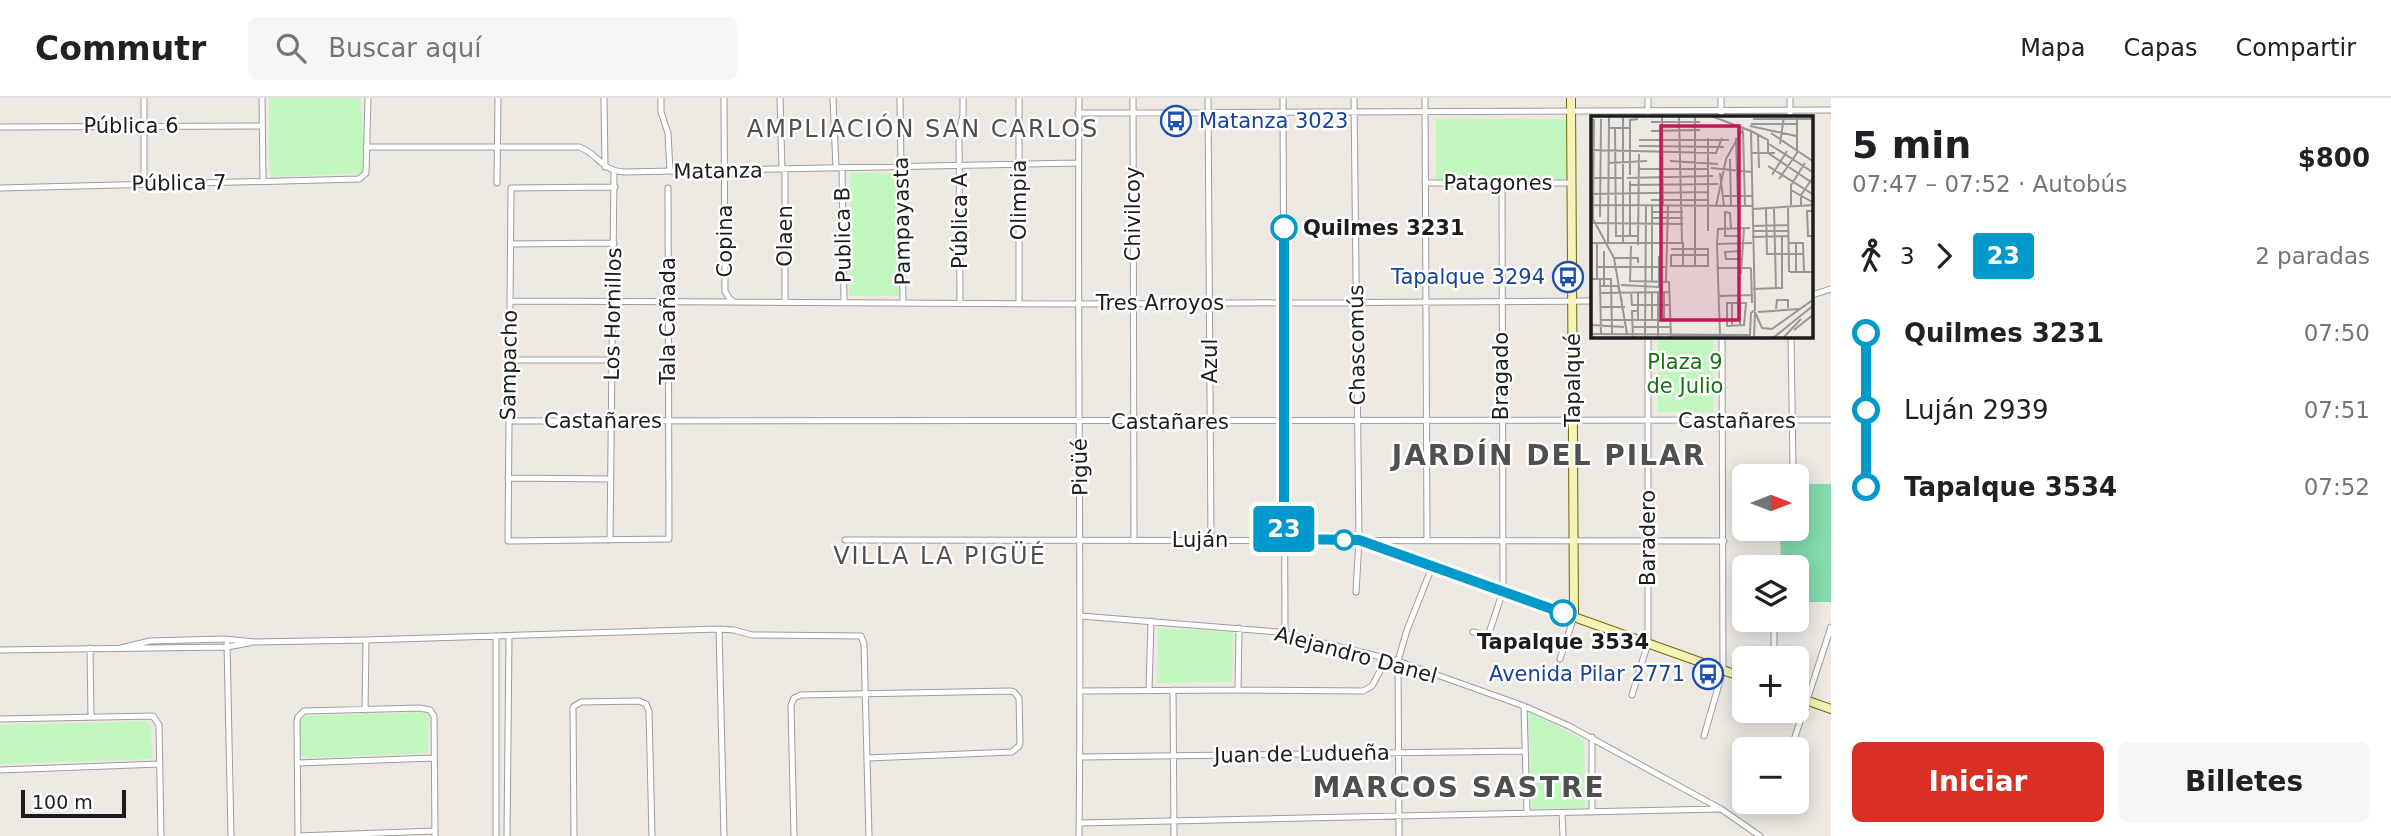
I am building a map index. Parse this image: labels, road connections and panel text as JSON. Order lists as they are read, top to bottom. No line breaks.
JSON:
{"streets":{"main road":["Tapalqué"],"street":["Pública 6","Matanza","Pública 7","Patagones","Olimpia","Chivilcoy","Pampayasta","Pública A","Publica B","Olaen","Copina","Tres Arroyos","Los Hornillos","Tala Cañada","Chascomús","Azul","Sampacho","Bragado","Castañares","Pigüé","Baradero","Luján","Alejandro Danel","Juan de Ludueña"]},"crossings":[["Matanza","Olimpia"],["Matanza","Pampayasta"],["Matanza","Pública A"],["Matanza","Publica B"],["Matanza","Olaen"],["Matanza","Copina"],["Matanza","Los Hornillos"],["Matanza","Pigüé"],["Patagones","Bragado"],["Patagones","Tapalqué"],["Olimpia","Tres Arroyos"],["Chivilcoy","Tres Arroyos"],["Chivilcoy","Castañares"],["Chivilcoy","Luján"],["Pampayasta","Tres Arroyos"],["Pública A","Tres Arroyos"],["Publica B","Tres Arroyos"],["Olaen","Tres Arroyos"],["Copina","Tres Arroyos"],["Tres Arroyos","Los Hornillos"],["Tres Arroyos","Tala Cañada"],["Tres Arroyos","Chascomús"],["Tres Arroyos","Azul"],["Tres Arroyos","Sampacho"],["Tres Arroyos","Bragado"],["Tres Arroyos","Tapalqué"],["Tres Arroyos","Pigüé"],["Los Hornillos","Tala Cañada"],["Los Hornillos","Sampacho"],["Los Hornillos","Castañares"],["Tala Cañada","Sampacho"],["Tala Cañada","Castañares"],["Chascomús","Castañares"],["Chascomús","Luján"],["Azul","Castañares"],["Azul","Luján"],["Sampacho","Castañares"],["Bragado","Castañares"],["Bragado","Luján"],["Tapalqué","Castañares"],["Tapalqué","Luján"],["Castañares","Pigüé"],["Castañares","Baradero"],["Pigüé","Luján"],["Pigüé","Alejandro Danel"],["Pigüé","Juan de Ludueña"],["Baradero","Luján"]],"districts":["AMPLIACIÓN SAN CARLOS","JARDÍN DEL PILAR","VILLA LA PIGÜÉ","MARCOS SASTRE"],"parks":["Plaza 9 de Julio"],"places":{"bus stop":["Matanza 3023","Tapalque 3294","Avenida Pilar 2771"],"other":["Quilmes 3231","Tapalque 3534"]},"lines":["bus line 23"],"scale_bar":"100 m","north":"right","page":{"header":"Commutr","search":"Buscar aquí","nav":["Mapa","Capas","Compartir"],"on_map":"23","heading":["5 min","07:47 – 07:52 · Autobús","$800"],"legs":["3","23","2 paradas"],"list":[{"name":"Quilmes 3231","value":"07:50"},{"name":"Luján 2939","value":"07:51"},{"name":"Tapalque 3534","value":"07:52"}],"map_buttons":["+","−"],"buttons":["Iniciar","Billetes"],"scale":"100 m"}}
